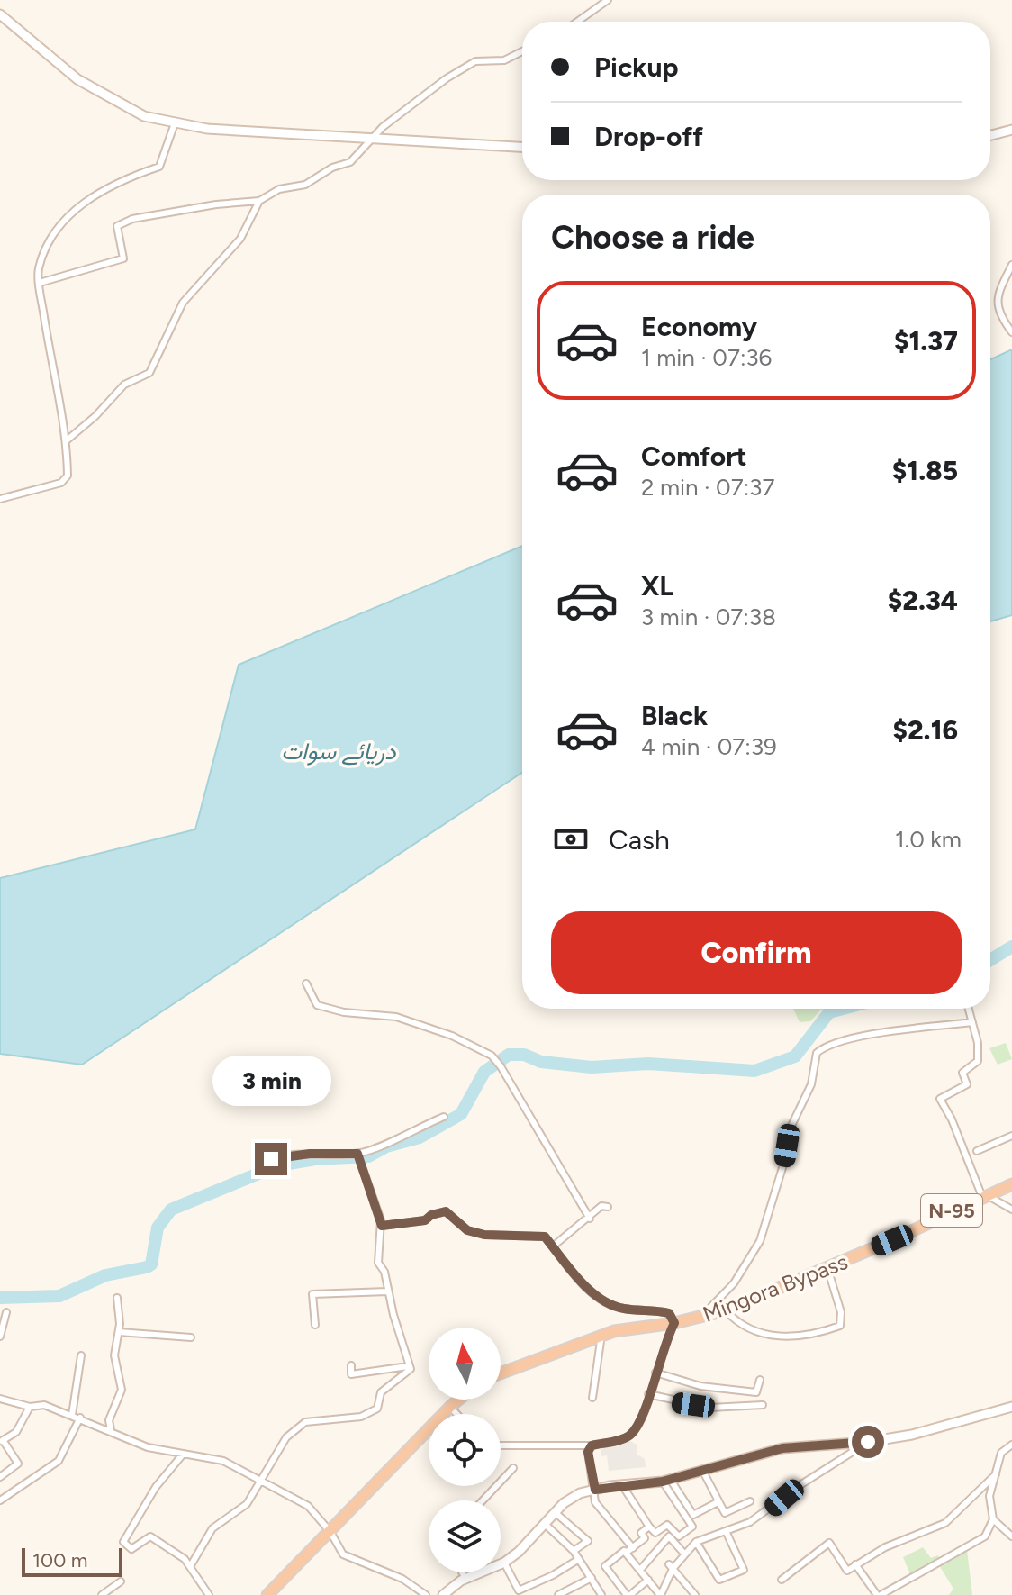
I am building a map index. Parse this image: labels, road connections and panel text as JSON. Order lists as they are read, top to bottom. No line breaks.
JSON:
{"streets":{"highway":["N-95","Mingora Bypass"]},"water":["دریائے سوات"],"scale_bar":"100 m","north":"top","page":{"banner":["Pickup","Drop-off"],"heading":"Choose a ride","list":[{"name":"Economy","note":"1 min · 07:36","value":"$1.37"},{"name":"Comfort","note":"2 min · 07:37","value":"$1.85"},{"name":"XL","note":"3 min · 07:38","value":"$2.34"},{"name":"Black","note":"4 min · 07:39","value":"$2.16"}],"pay":["Cash","1.0 km"],"buttons":"Confirm","bubble":"3 min","scale":"100 m"}}
